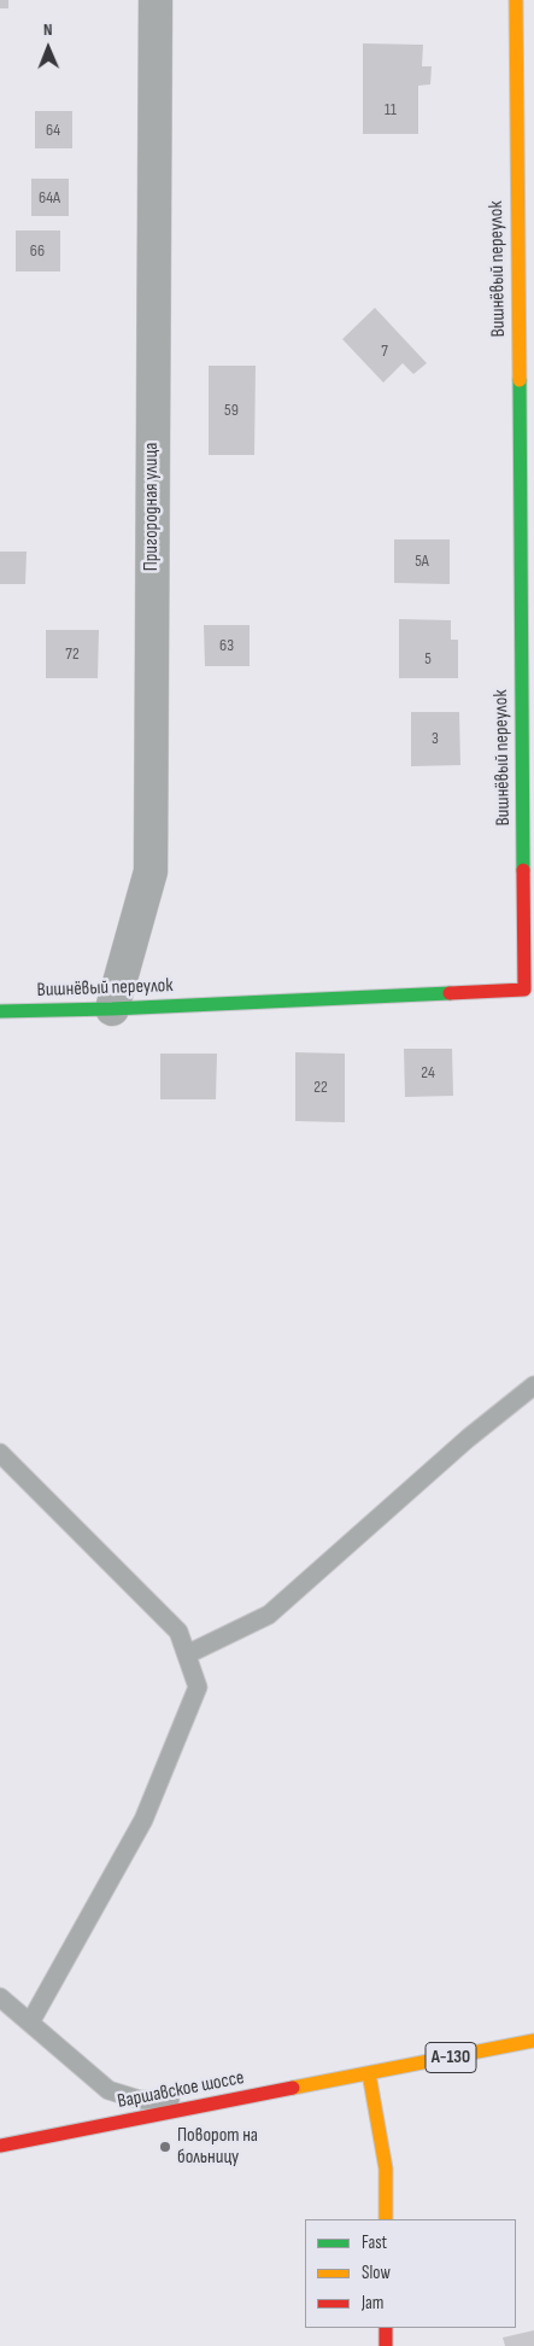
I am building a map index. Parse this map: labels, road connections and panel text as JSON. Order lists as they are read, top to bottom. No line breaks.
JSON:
{"streets":{"street":["Вишнёвый переулок","Пригородная улица","А-130","Варшавское шоссе"]},"crossings":[["Вишнёвый переулок","Пригородная улица"],["А-130","Варшавское шоссе"]],"places":["Поворот на больницу"],"house_numbers":["11","64","64А","66","7","59","5А","63","72","5","3","24","22"],"legend":["Fast","Slow","Jam"],"north":"top"}
